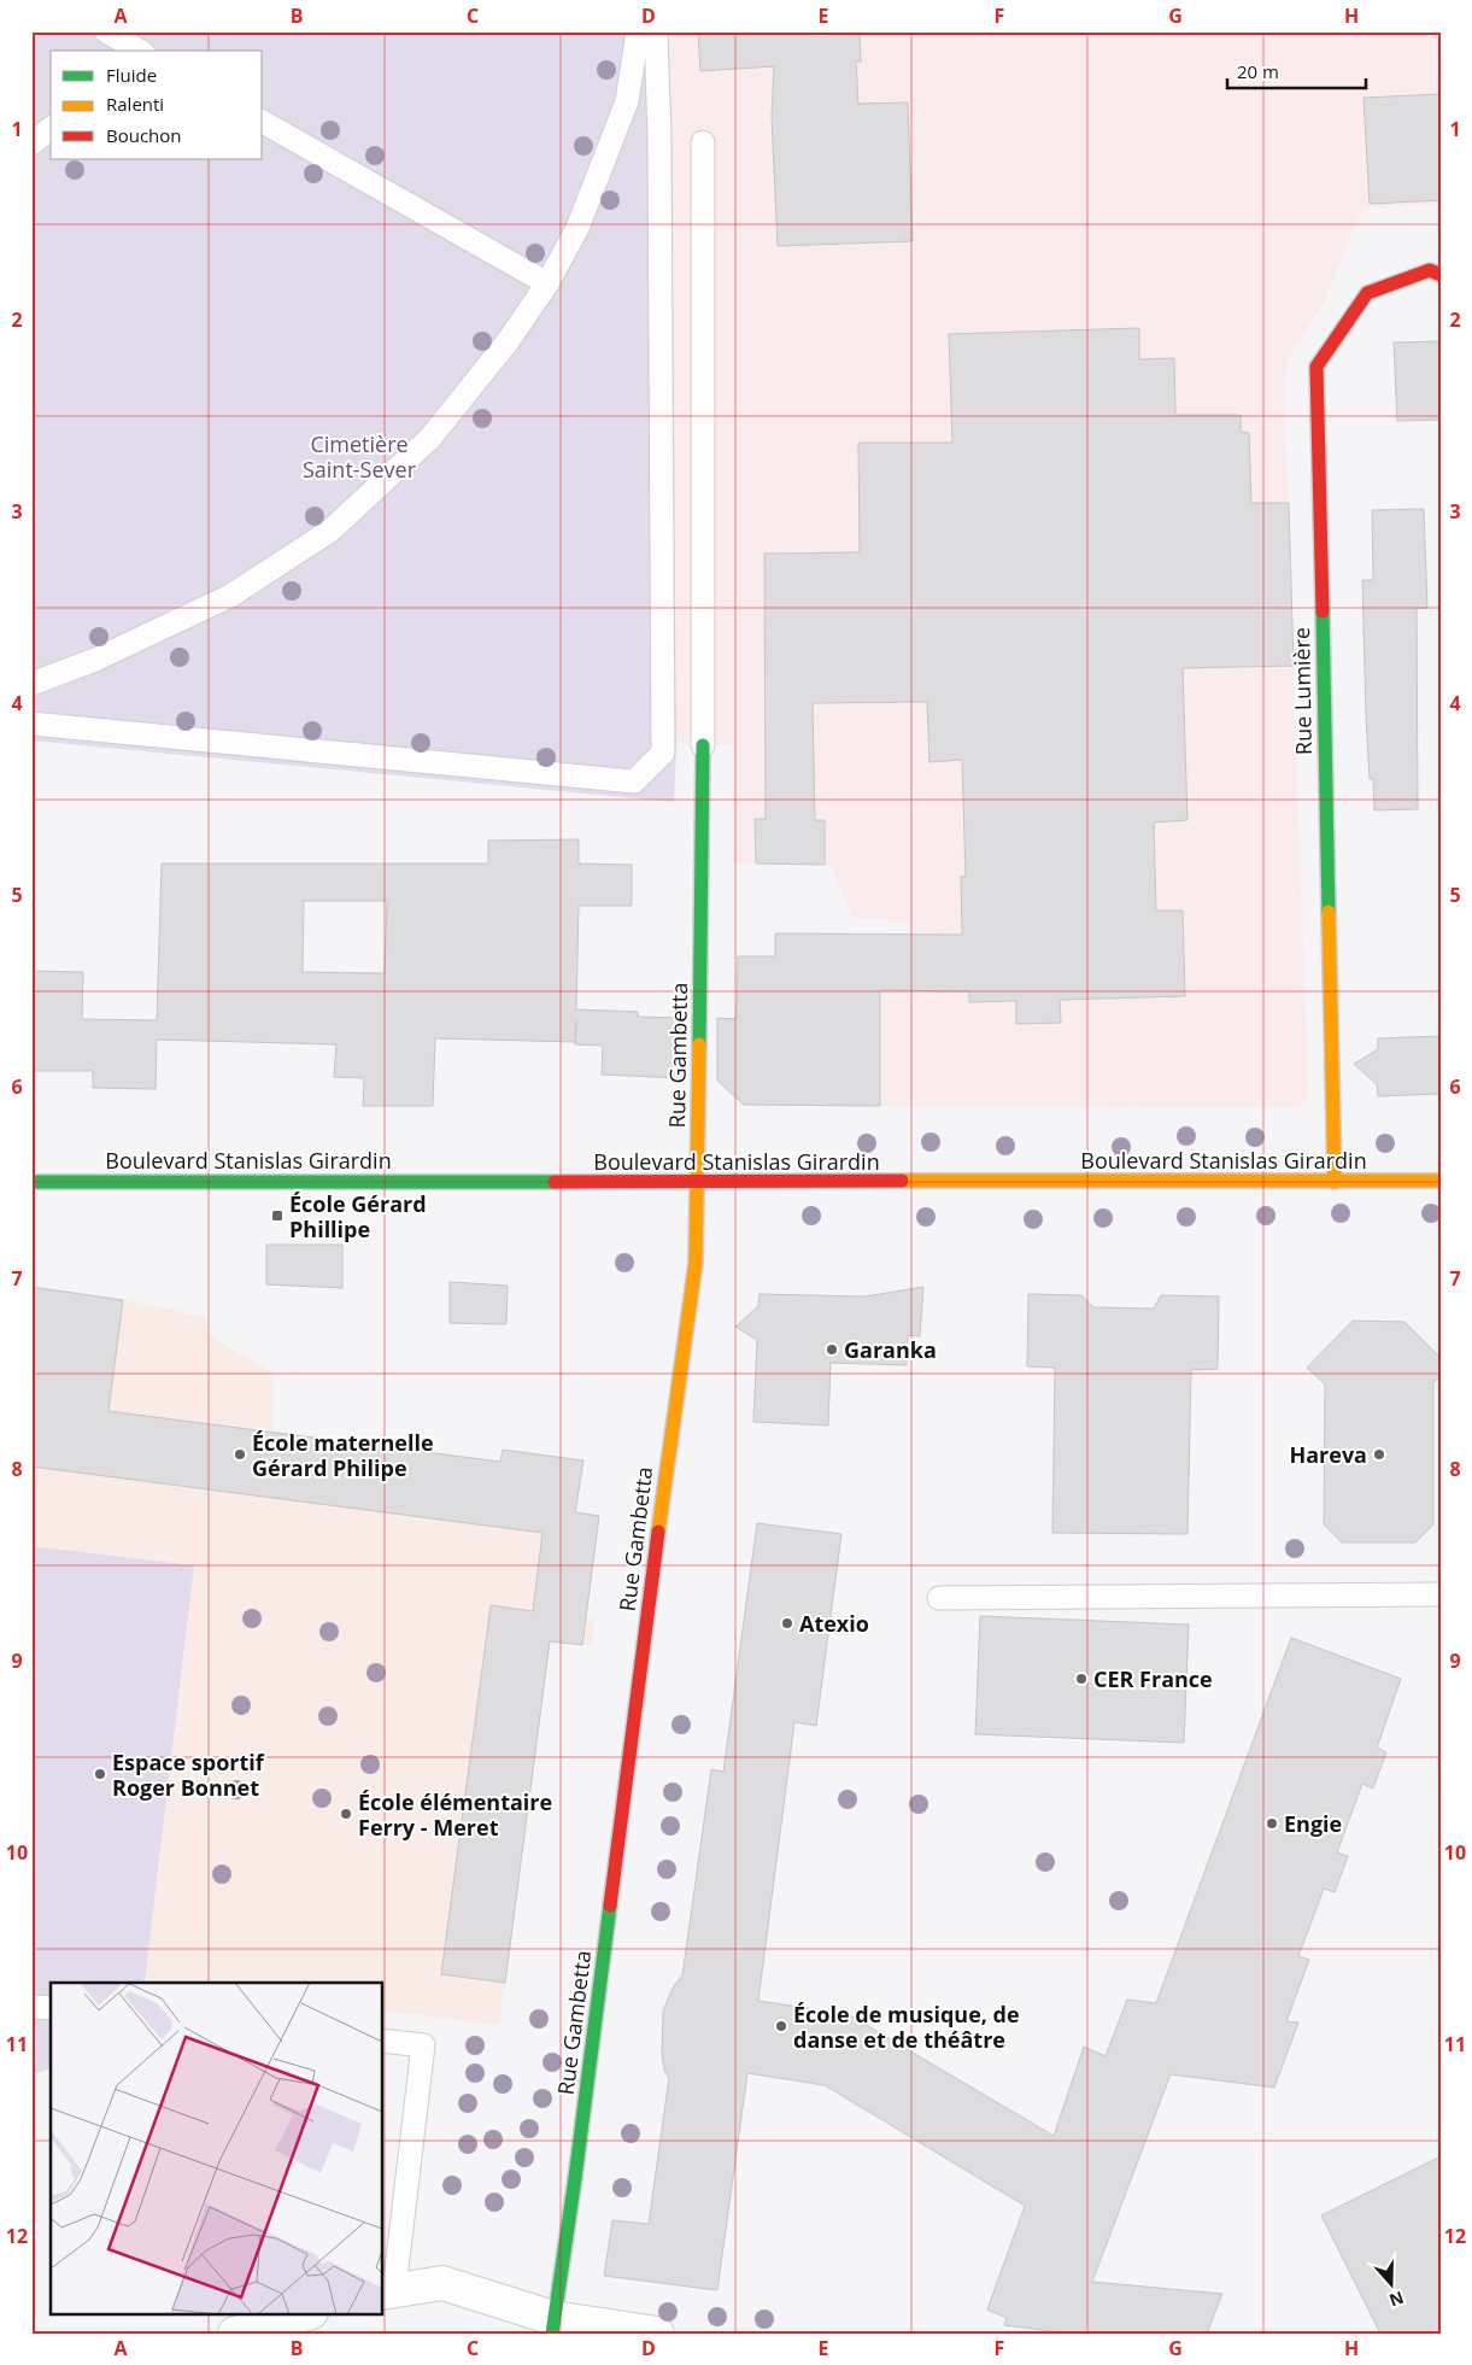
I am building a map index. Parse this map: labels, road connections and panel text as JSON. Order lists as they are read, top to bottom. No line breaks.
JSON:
{"streets":{"street":["Rue Lumière","Rue Gambetta","Boulevard Stanislas Girardin"]},"crossings":[["Rue Lumière","Boulevard Stanislas Girardin"],["Rue Gambetta","Boulevard Stanislas Girardin"]],"parks":["Cimetière Saint-Sever"],"places":{"transit":["École Gérard Phillipe"],"other":["Garanka","École maternelle Gérard Philipe","Hareva","Atexio","CER France","Espace sportif Roger Bonnet","École élémentaire Ferry - Meret","Engie","École de musique, de danse et de théâtre"]},"legend":["Fluide","Ralenti","Bouchon"],"scale_bar":"20 m","north":"bottom","grid":{"columns":["A","B","C","D","E","F","G","H"],"rows":["1","2","3","4","5","6","7","8","9","10","11","12"]}}
